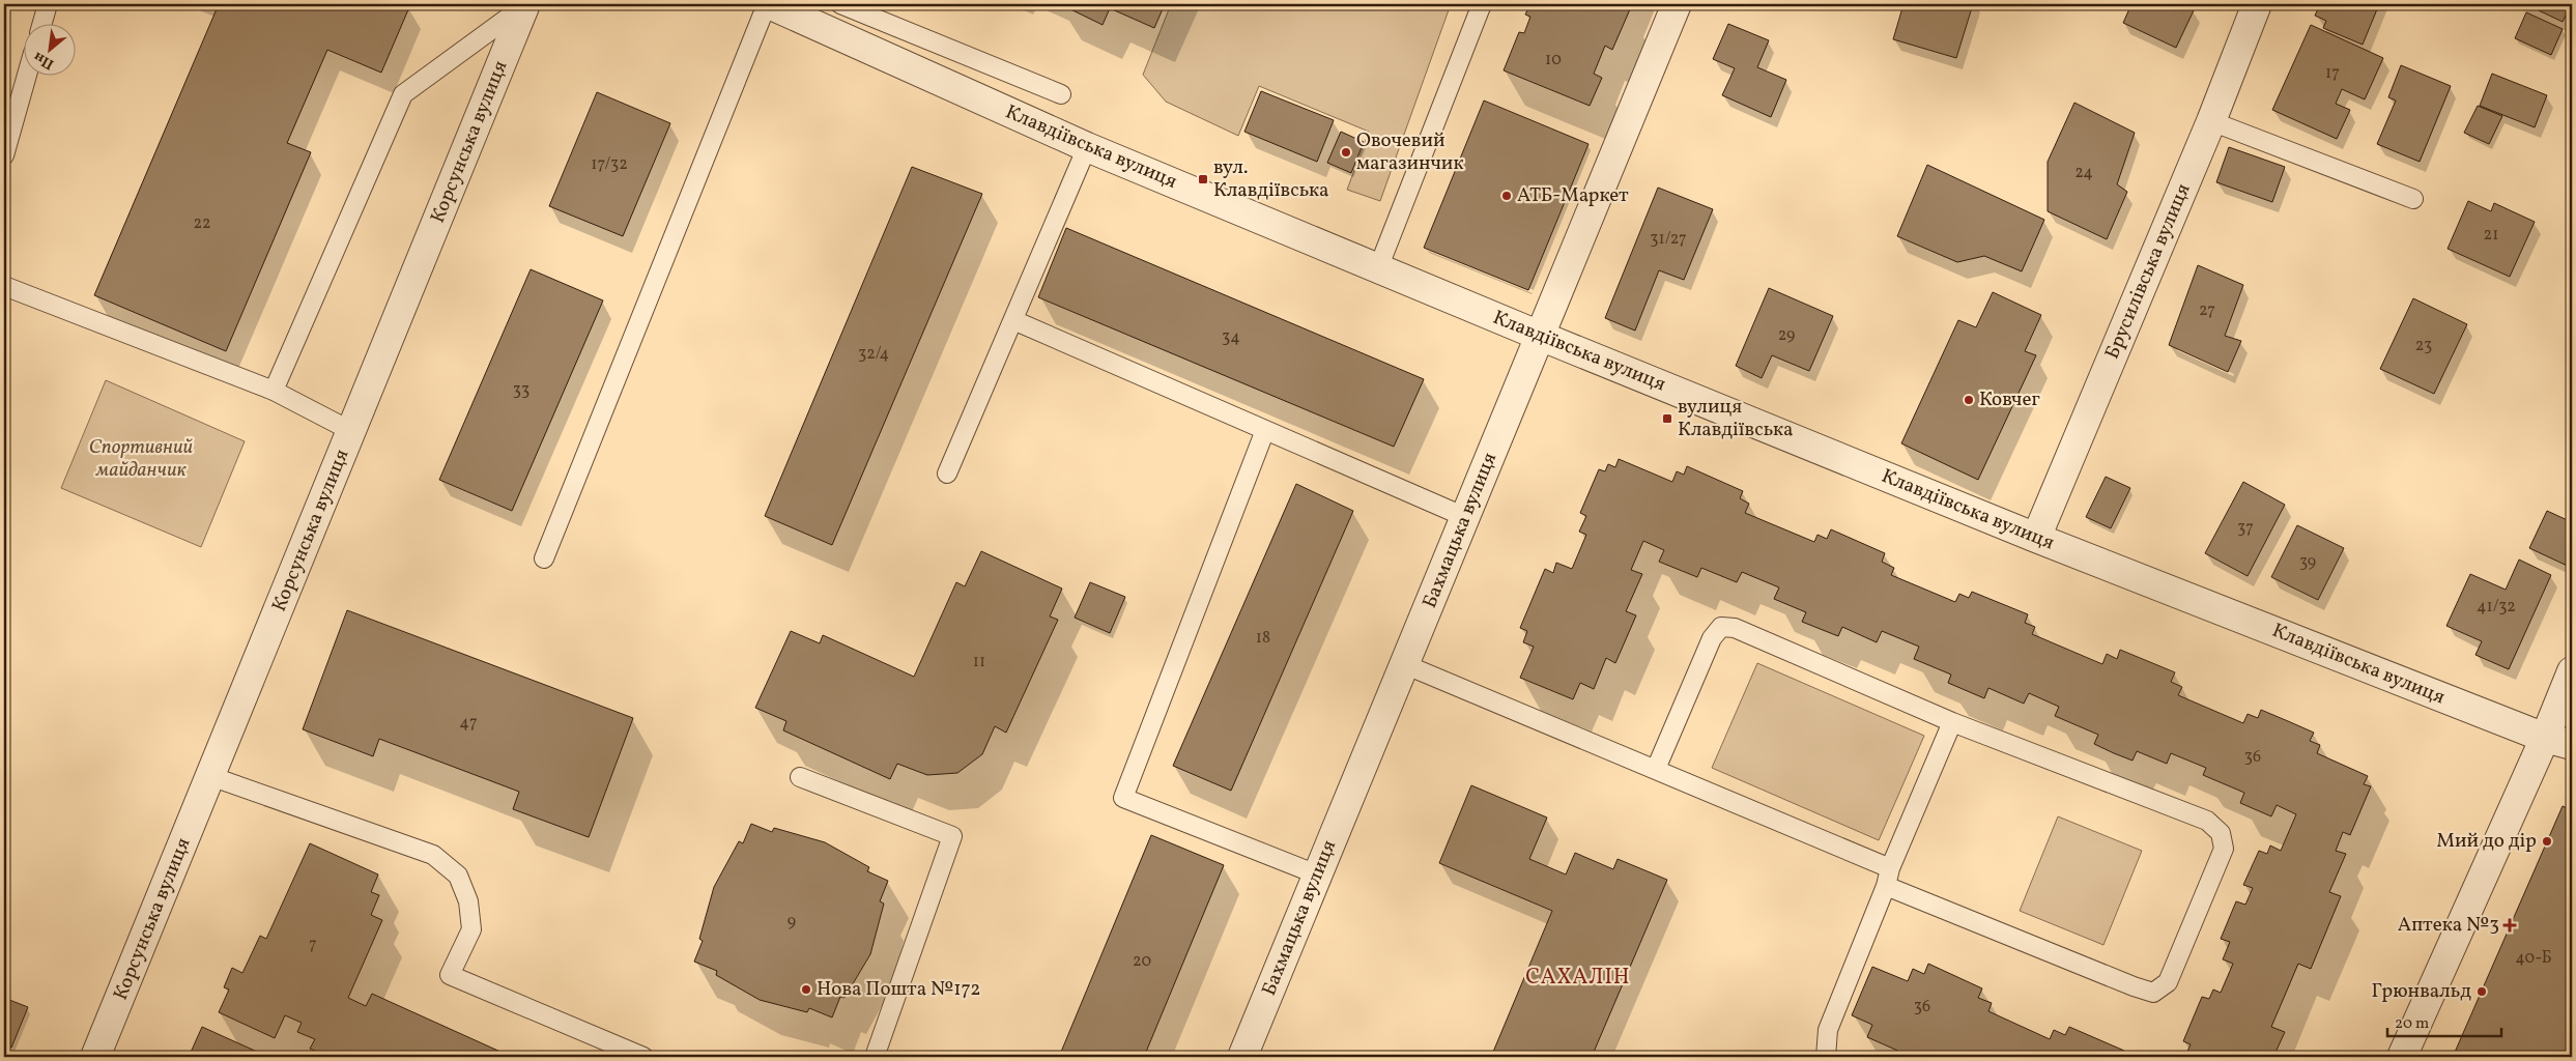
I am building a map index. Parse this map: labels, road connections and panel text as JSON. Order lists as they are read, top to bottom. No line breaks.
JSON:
{"streets":{"street":["Корсунська вулиця","Клавдіївська вулиця","Брусилівська вулиця","Бахмацька вулиця"]},"crossings":[["Клавдіївська вулиця","Брусилівська вулиця"],["Клавдіївська вулиця","Бахмацька вулиця"]],"districts":["САХАЛІН"],"parks":["Спортивний майданчик"],"places":{"other":["Овочевий магазинчик","АТБ-Маркет","Ковчег","Мий до дір","Нова Пошта №172","Грюнвальд"],"transit":["вул. Клавдіївська","вулиця Клавдіївська"],"health":["Аптека №3"]},"house_numbers":["10","17","17/32","24","22","21","31/27","27","29","34","23","32/4","33","37","39","41/32","18","11","47","36","9","7","40-Б","20","36"],"scale_bar":"20 m","north":"bottom left"}
